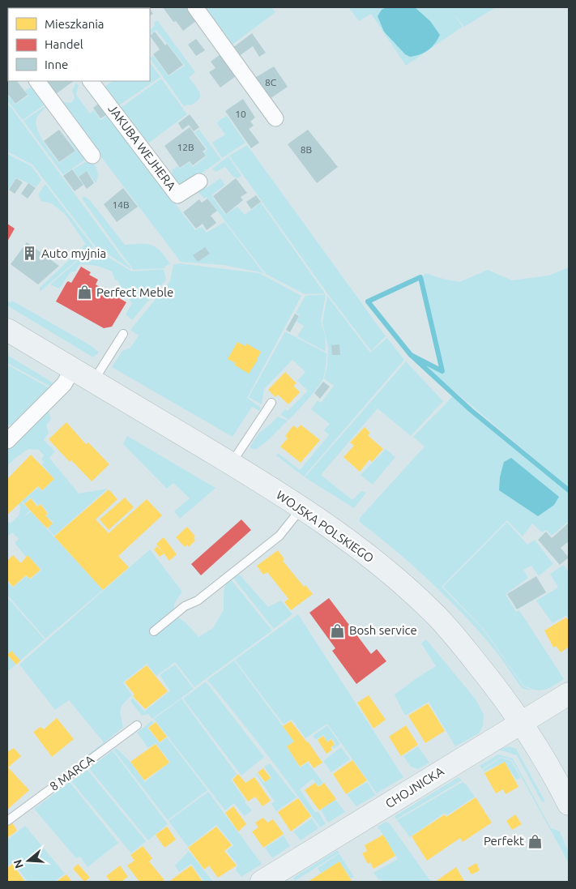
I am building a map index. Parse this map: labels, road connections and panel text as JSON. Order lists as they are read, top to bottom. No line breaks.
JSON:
{"streets":{"street":["JAKUBA WEJHERA","WOJSKA POLSKIEGO","CHOJNICKA"],"lane":["8 MARCA"]},"crossings":[["WOJSKA POLSKIEGO","CHOJNICKA"]],"places":{"building":["Auto myjnia"],"shop":["Perfect Meble","Bosh service","Perfekt"]},"house_numbers":["8C","10","12B","8B","14B"],"legend":["Mieszkania","Handel","Inne"],"north":"left"}
